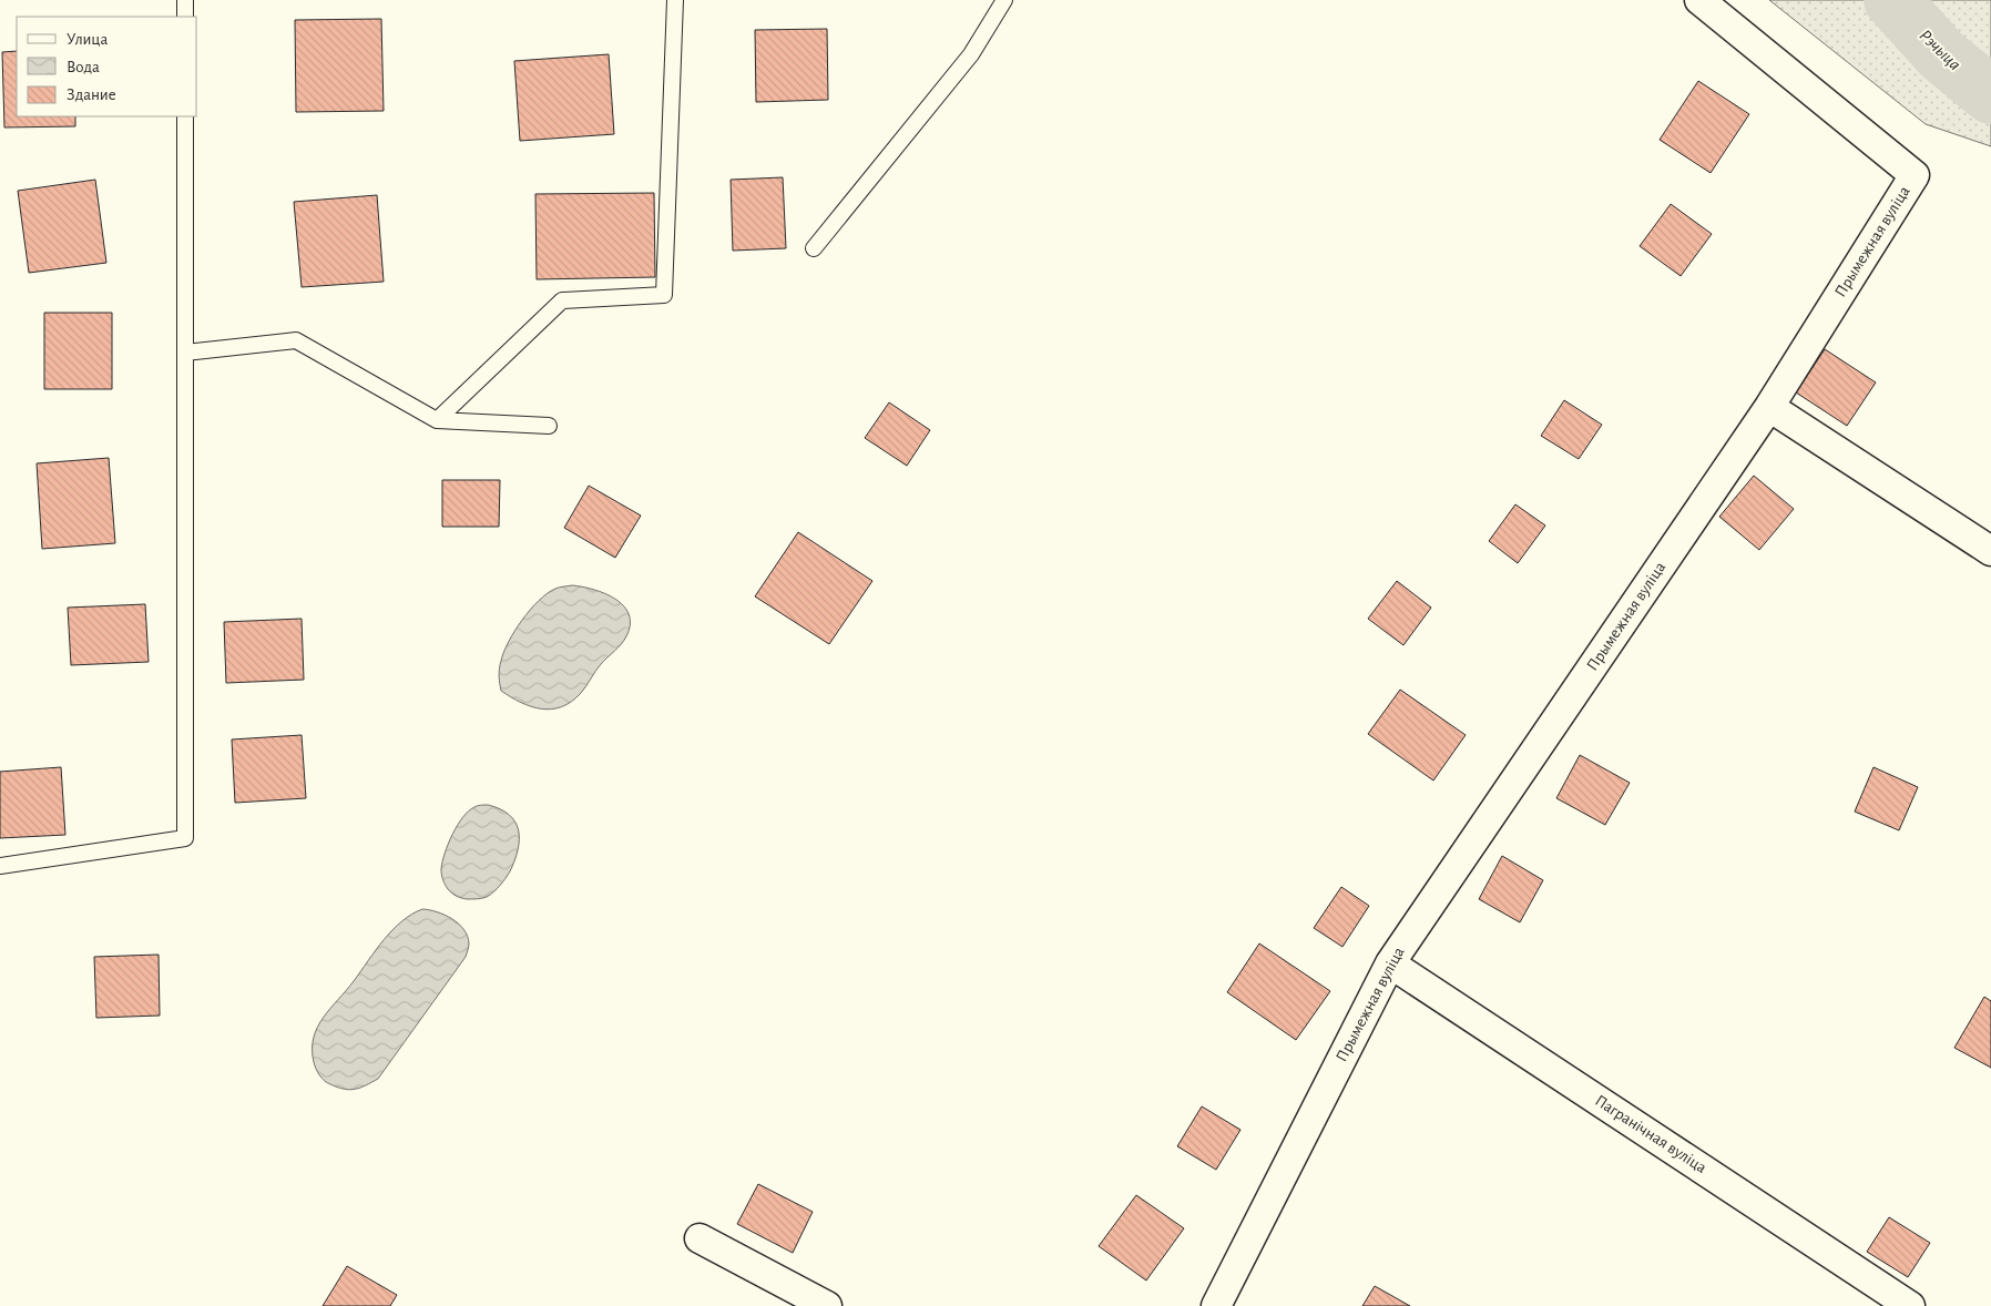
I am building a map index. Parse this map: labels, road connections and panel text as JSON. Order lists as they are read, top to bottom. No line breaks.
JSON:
{"streets":{"street":["Прымежная вуліца","Пагранічная вуліца"]},"crossings":[["Прымежная вуліца","Пагранічная вуліца"]],"water":["Рэчыца"],"legend":["Улица","Вода","Здание"]}
